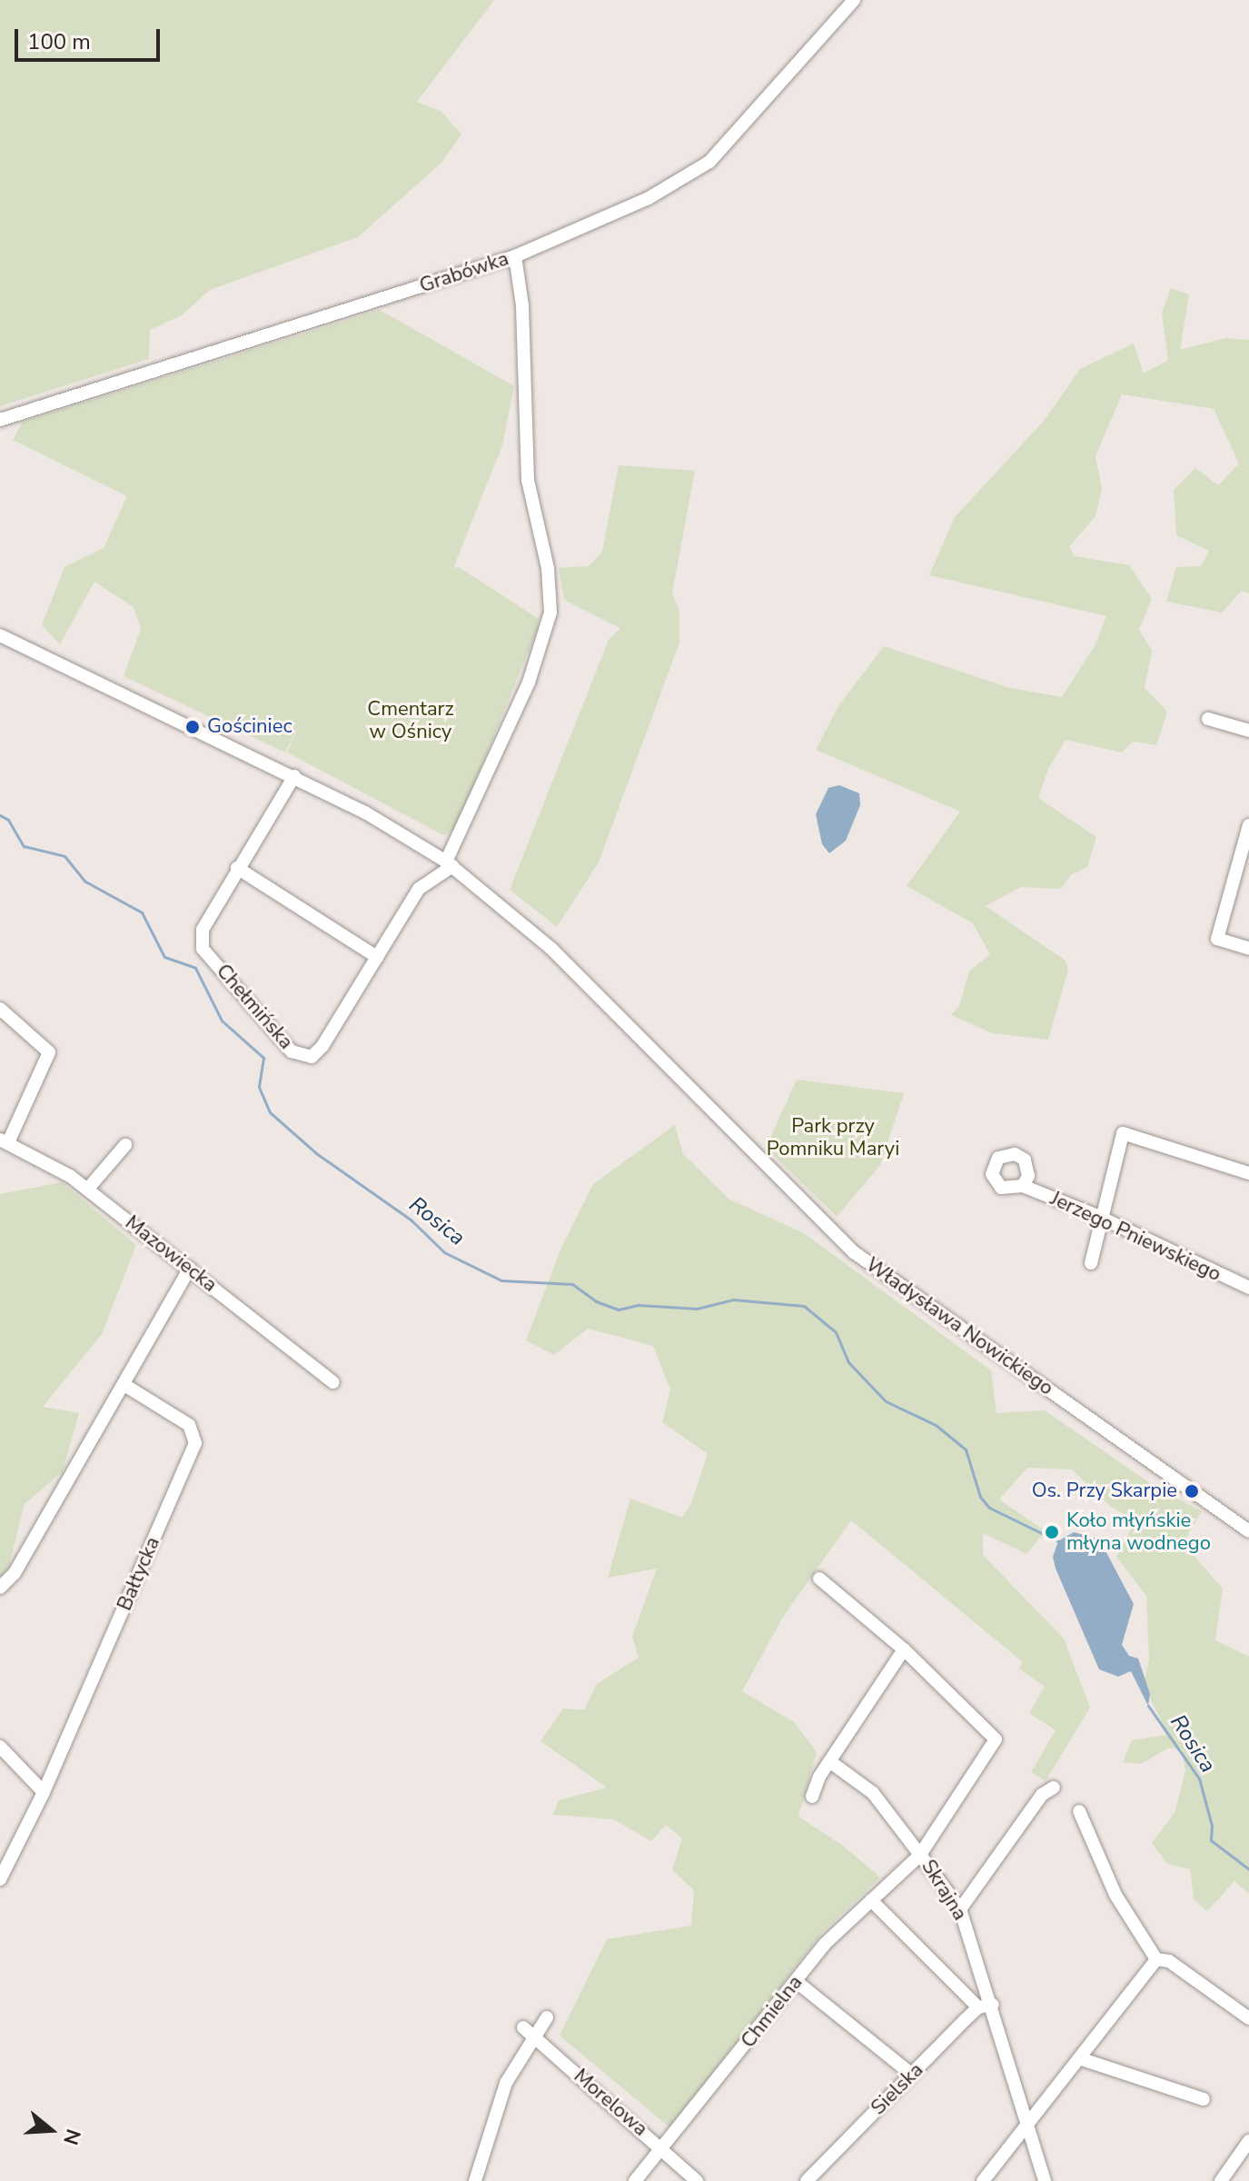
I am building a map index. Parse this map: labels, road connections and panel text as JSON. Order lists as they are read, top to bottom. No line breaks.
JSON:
{"streets":{"street":["Grabówka","Chełmińska","Jerzego Pniewskiego","Mazowiecka","Władysława Nowickiego","Bałtycka","Skrajna","Chmielna","Sielska","Morelowa"]},"crossings":[["Chełmińska","Władysława Nowickiego"],["Skrajna","Chmielna"],["Chmielna","Morelowa"]],"water":["Rosica"],"parks":["Cmentarz w Ośnicy","Park przy Pomniku Maryi"],"places":["Gościniec","Os. Przy Skarpie","Koło młyńskie młyna wodnego"],"scale_bar":"100 m","north":"right"}
